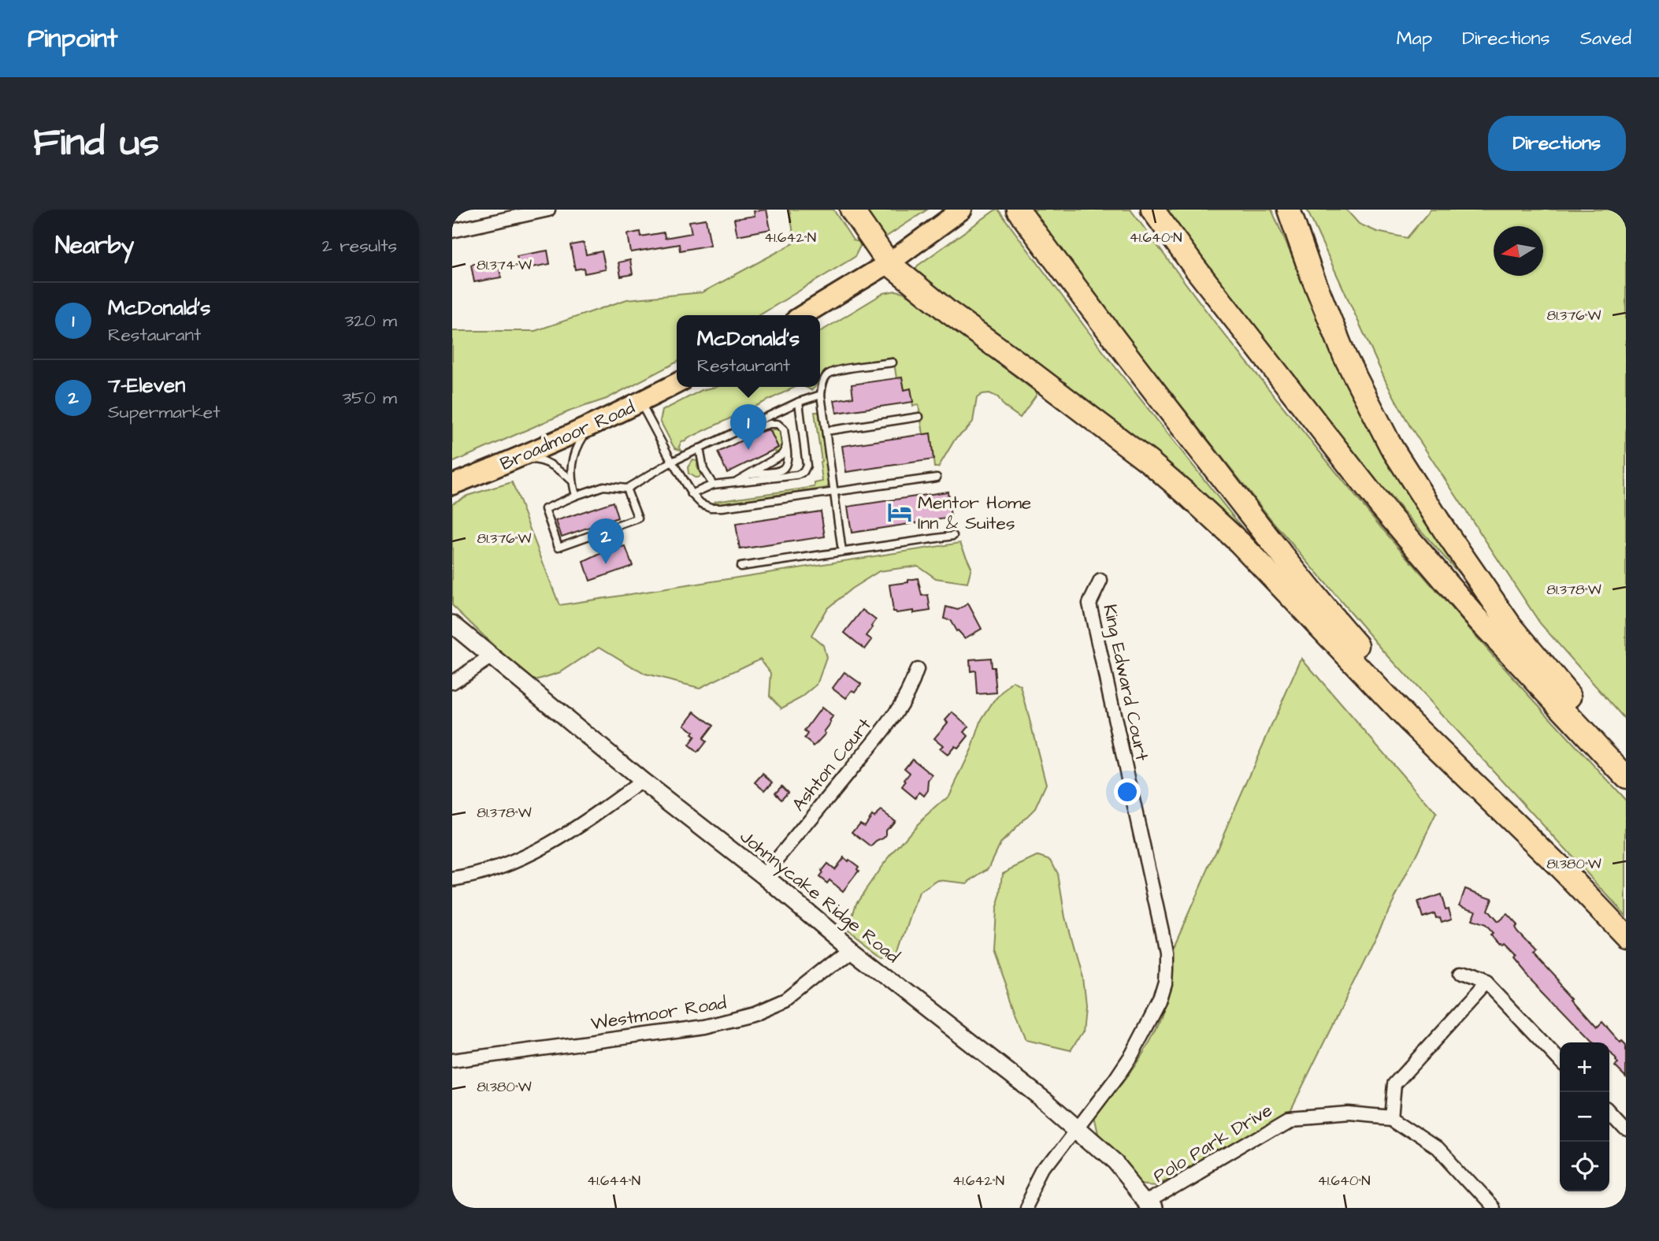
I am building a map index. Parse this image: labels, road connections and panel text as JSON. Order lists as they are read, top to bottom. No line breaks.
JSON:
{"streets":{"main road":["Broadmoor Road","Johnnycake Ridge Road"],"street":["King Edward Court","Ashton Court","Westmoor Road","Polo Park Drive"]},"crossings":[["King Edward Court","Johnnycake Ridge Road"],["Ashton Court","Johnnycake Ridge Road"],["Johnnycake Ridge Road","Westmoor Road"],["Johnnycake Ridge Road","Polo Park Drive"]],"places":{"hotel":["Mentor Home Inn & Suites"]},"north":"left","page":{"header":"Pinpoint","nav":["Map","Directions","Saved"],"buttons":"Directions","title":"Find us","heading":["Nearby","2 results"],"list":[{"mark":"1","name":"McDonald's","note":"Restaurant","value":"320 m"},{"mark":"2","name":"7-Eleven","note":"Supermarket","value":"350 m"}],"popup":["McDonald's","Restaurant"],"pins":["1","2"],"map_buttons":["+","−"]},"coordinates":["41.642°N","41.640°N","81.374°W","81.376°W","81.378°W","81.380°W","41.644°N"]}
